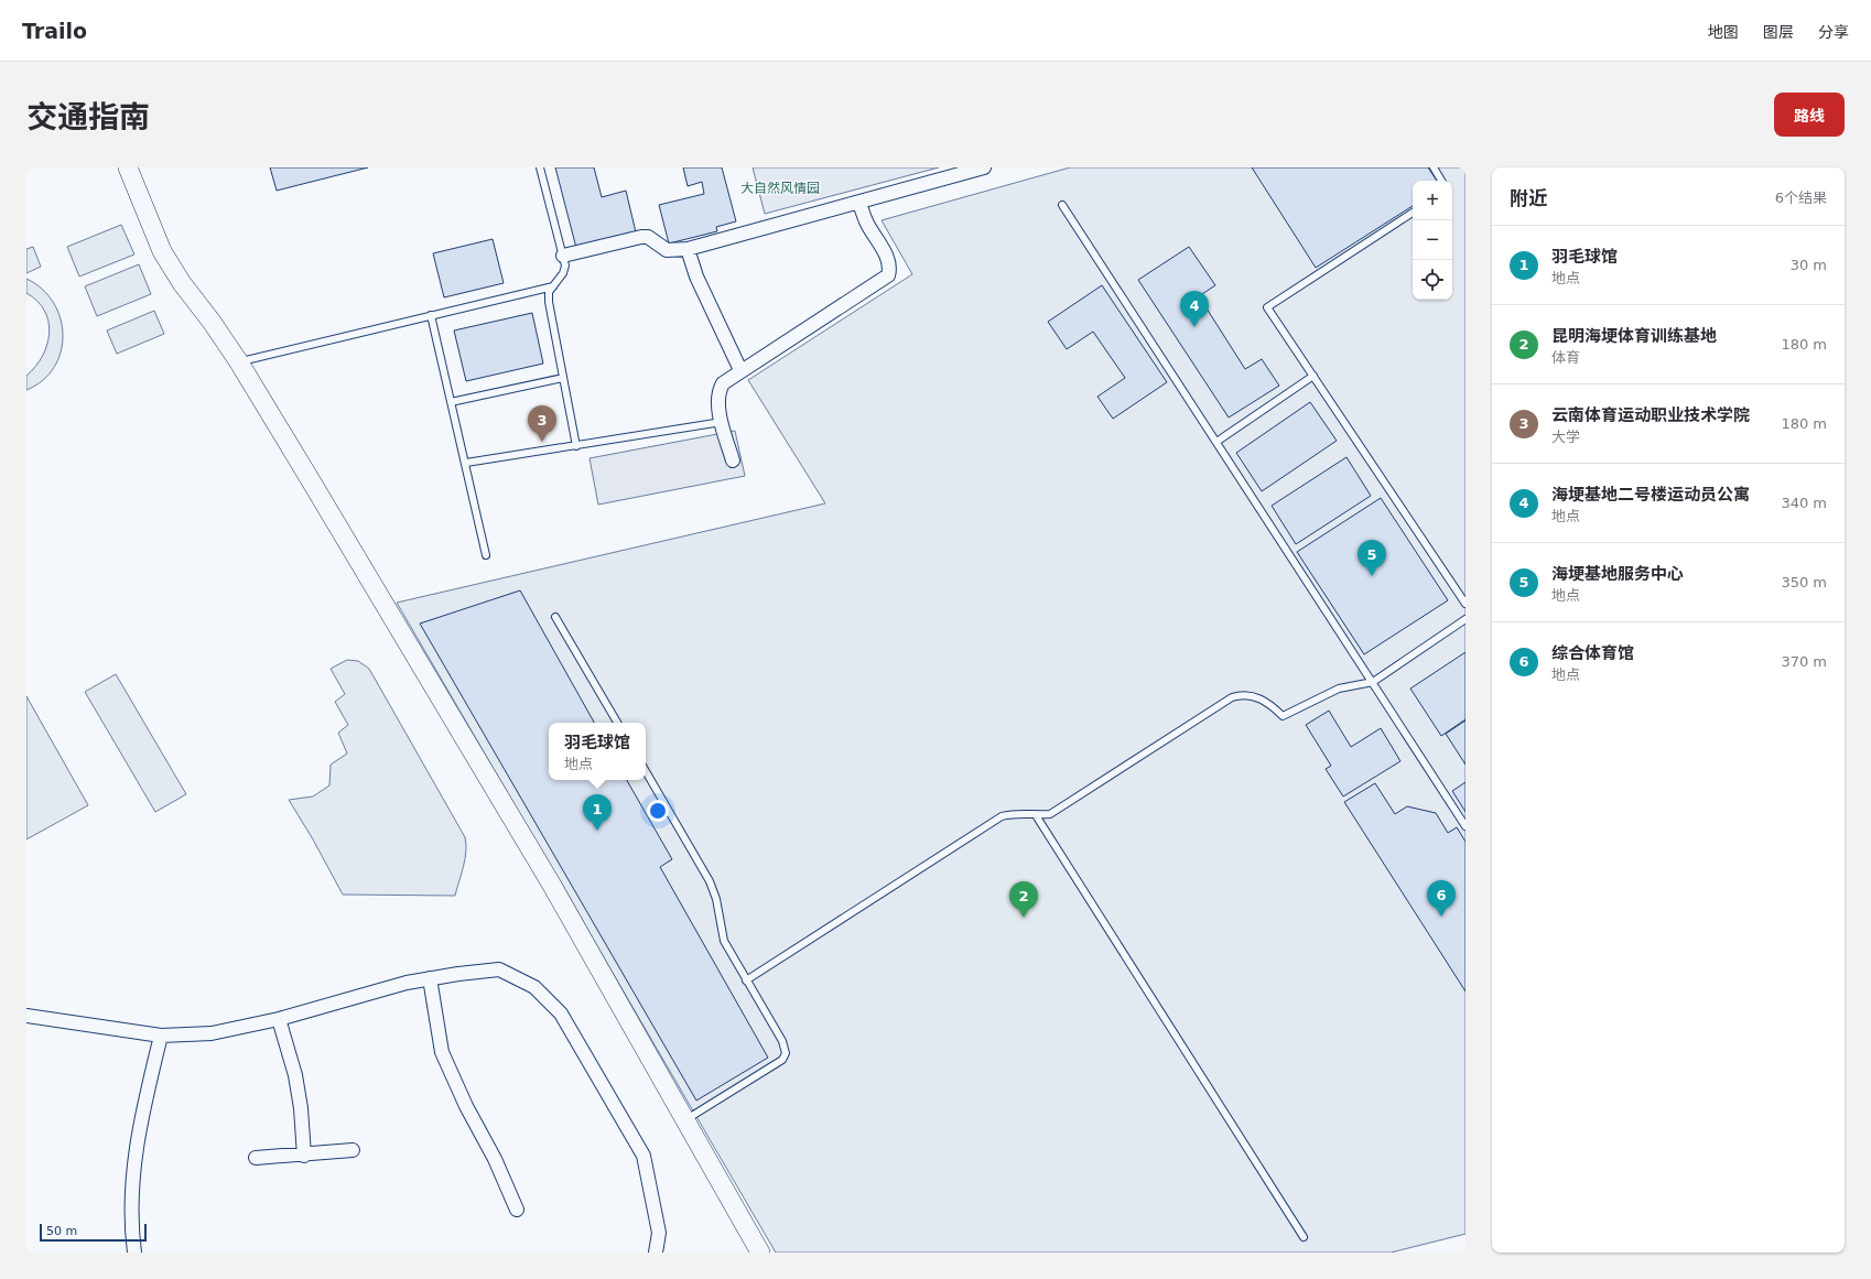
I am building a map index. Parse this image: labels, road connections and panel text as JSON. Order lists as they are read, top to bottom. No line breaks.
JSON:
{"parks":["大自然风情园"],"scale_bar":"50 m","page":{"header":"Trailo","nav":["地图","图层","分享"],"title":"交通指南","buttons":"路线","heading":["附近","6个结果"],"map_buttons":["+","−"],"list":[{"mark":"1","name":"羽毛球馆","note":"地点","value":"30 m"},{"mark":"2","name":"昆明海埂体育训练基地","note":"体育","value":"180 m"},{"mark":"3","name":"云南体育运动职业技术学院","note":"大学","value":"180 m"},{"mark":"4","name":"海埂基地二号楼运动员公寓","note":"地点","value":"340 m"},{"mark":"5","name":"海埂基地服务中心","note":"地点","value":"350 m"},{"mark":"6","name":"综合体育馆","note":"地点","value":"370 m"}],"pins":["4","3","5","1","6","2"],"popup":["羽毛球馆","地点"],"scale":"50 m"}}
